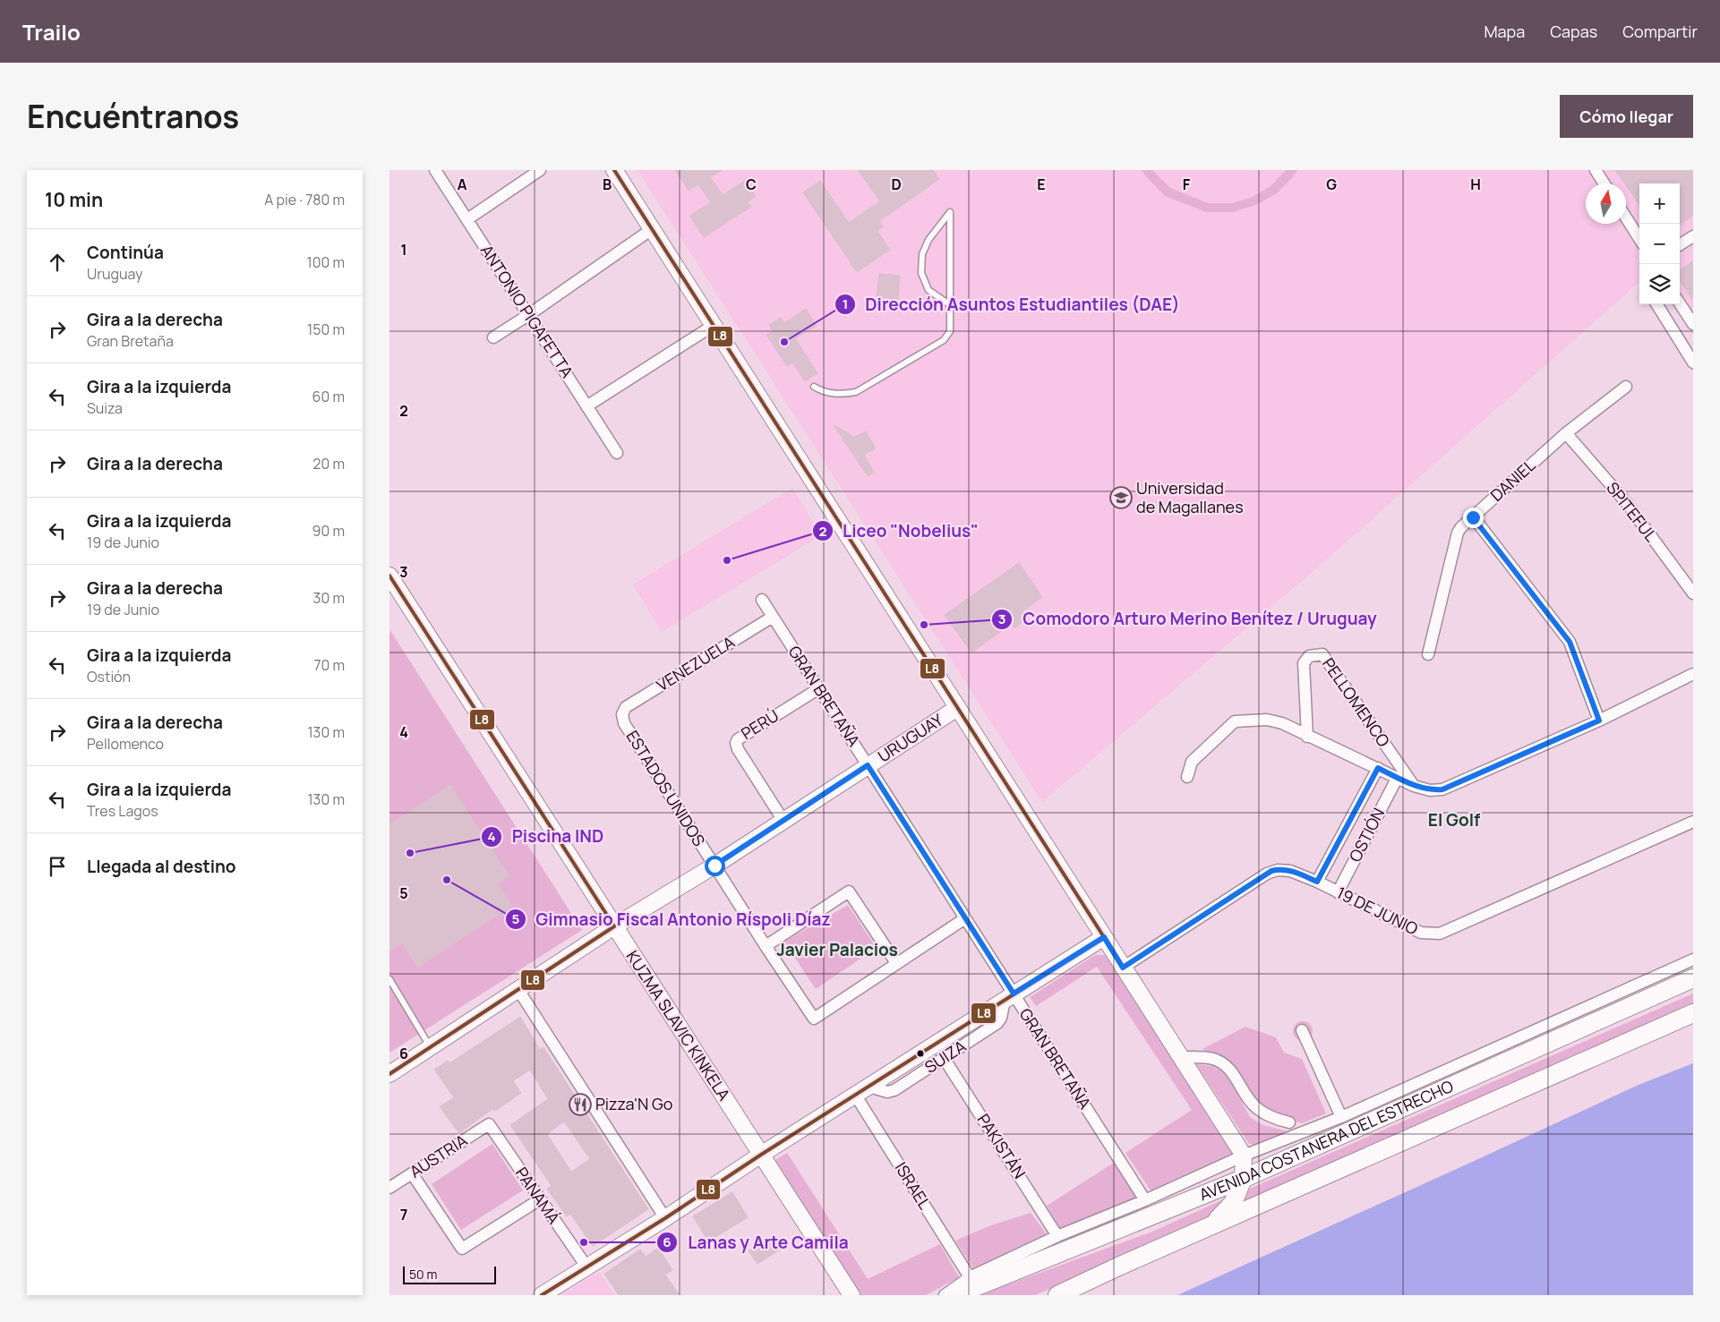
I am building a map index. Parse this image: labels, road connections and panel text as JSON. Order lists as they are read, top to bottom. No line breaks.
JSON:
{"streets":{"main road":["AVENIDA COSTANERA DEL ESTRECHO"],"street":["ANTONIO PIGAFETTA","DANIEL","SPITEFUL","VENEZUELA","GRAN BRETAÑA","PELLOMENCO","PERÚ","URUGUAY","ESTADOS UNIDOS","OSTIÓN","19 DE JUNIO","KUZMA SLAVIC KINKELA","SUIZA","PAKISTÁN","AUSTRIA","ISRAEL","PANAMÁ"]},"crossings":[["DANIEL","SPITEFUL"],["VENEZUELA","GRAN BRETAÑA"],["VENEZUELA","ESTADOS UNIDOS"],["GRAN BRETAÑA","PERÚ"],["GRAN BRETAÑA","URUGUAY"],["GRAN BRETAÑA","SUIZA"],["PELLOMENCO","OSTIÓN"],["PERÚ","URUGUAY"],["URUGUAY","ESTADOS UNIDOS"],["URUGUAY","KUZMA SLAVIC KINKELA"],["OSTIÓN","19 DE JUNIO"],["KUZMA SLAVIC KINKELA","SUIZA"],["SUIZA","PAKISTÁN"],["SUIZA","ISRAEL"],["SUIZA","PANAMÁ"],["AUSTRIA","PANAMÁ"]],"districts":["El Golf","Javier Palacios"],"places":{"other":["Dirección Asuntos Estudiantiles (DAE)","Liceo \"Nobelius\"","Comodoro Arturo Merino Benítez / Uruguay","Piscina IND","Gimnasio Fiscal Antonio Ríspoli Díaz","Lanas y Arte Camila"],"school or university":["Universidad de Magallanes"],"restaurant":["Pizza'N Go"]},"lines":["transit line L8"],"scale_bar":"50 m","north":"top","page":{"header":"Trailo","nav":["Mapa","Capas","Compartir"],"title":"Encuéntranos","buttons":"Cómo llegar","heading":["10 min","A pie · 780 m"],"map_buttons":["+","−"],"list":[["Continúa","Uruguay","100 m"],["Gira a la derecha","Gran Bretaña","150 m"],["Gira a la izquierda","Suiza","60 m"],["Gira a la derecha","20 m"],["Gira a la izquierda","19 de Junio","90 m"],["Gira a la derecha","19 de Junio","30 m"],["Gira a la izquierda","Ostión","70 m"],["Gira a la derecha","Pellomenco","130 m"],["Gira a la izquierda","Tres Lagos","130 m"],"Llegada al destino"],"scale":"50 m"},"grid":{"columns":["A","B","C","D","E","F","G","H"],"rows":["1","2","3","4","5","6","7"]}}
